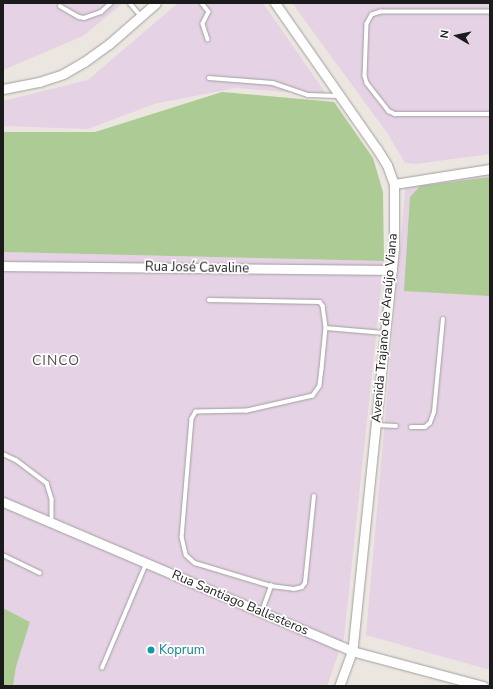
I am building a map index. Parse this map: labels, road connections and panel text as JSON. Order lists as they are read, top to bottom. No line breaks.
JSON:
{"streets":{"street":["Rua José Cavaline","Avenida Trajano de Araújo Viana","Rua Santiago Ballesteros"]},"crossings":[["Rua José Cavaline","Avenida Trajano de Araújo Viana"],["Avenida Trajano de Araújo Viana","Rua Santiago Ballesteros"]],"districts":["CINCO"],"places":["Koprum"],"north":"left"}
